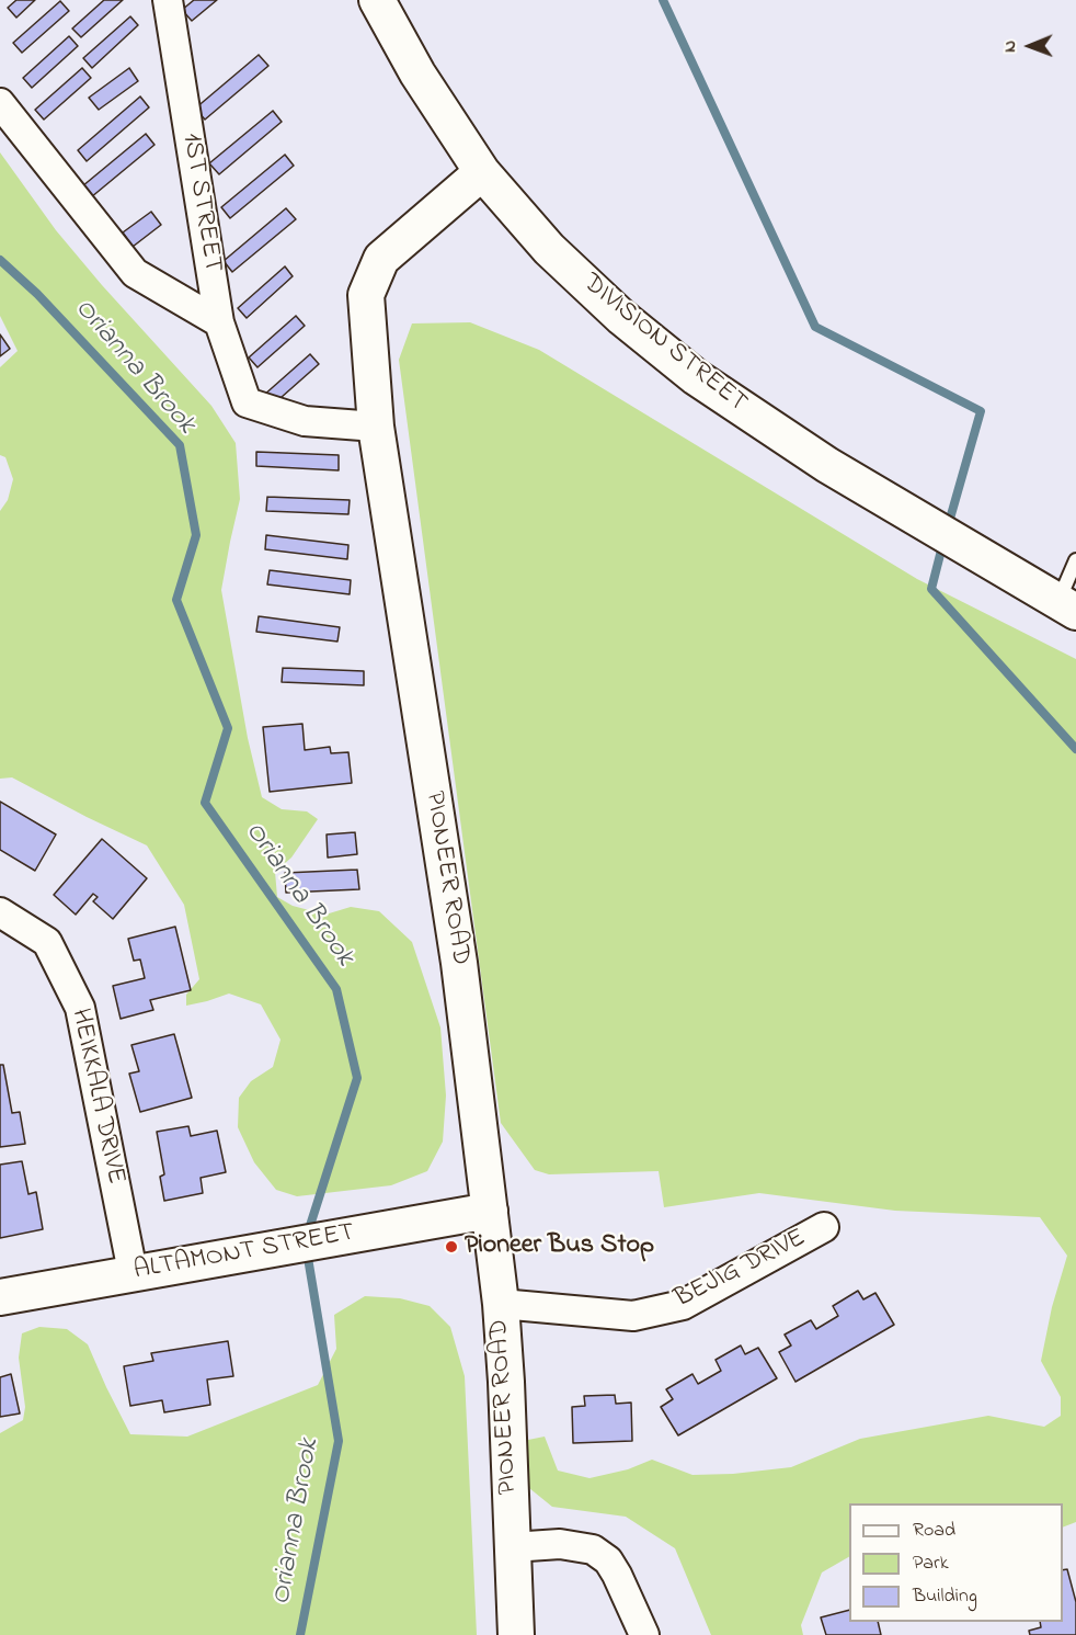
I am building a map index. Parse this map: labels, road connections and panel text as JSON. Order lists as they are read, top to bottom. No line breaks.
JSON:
{"streets":{"street":["1ST STREET","DIVISION STREET","PIONEER ROAD","HEIKKALA DRIVE","ALTAMONT STREET","BEJIG DRIVE"]},"crossings":[["1ST STREET","PIONEER ROAD"],["DIVISION STREET","PIONEER ROAD"],["PIONEER ROAD","ALTAMONT STREET"],["PIONEER ROAD","BEJIG DRIVE"],["HEIKKALA DRIVE","ALTAMONT STREET"]],"water":["Orianna Brook"],"places":["Pioneer Bus Stop"],"legend":["Road","Park","Building"],"north":"left"}
